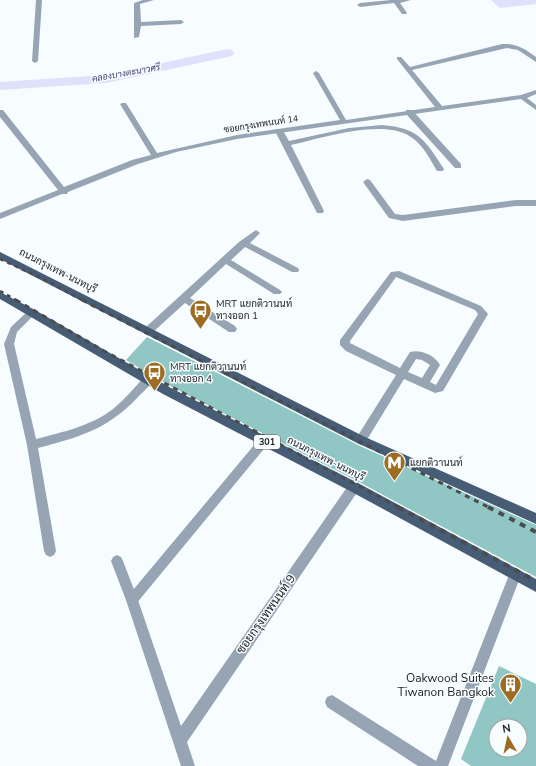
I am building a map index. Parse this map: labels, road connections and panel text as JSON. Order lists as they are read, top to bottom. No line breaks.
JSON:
{"streets":{"main road":["ถนนกรุงเทพ-นนทบุรี","301"],"street":["ซอยกรุงเทพนนท์ 14","ซอยกรุงเทพนนท์ 9"]},"crossings":[["ถนนกรุงเทพ-นนทบุรี","ซอยกรุงเทพนนท์ 9"]],"water":["คลองบางตะนาวศรี"],"places":{"bus stop":["MRT แยกติวานนท์ ทางออก 1","MRT แยกติวานนท์ ทางออก 4"],"metro station":["แยกติวานนท์"],"building":["Oakwood Suites Tiwanon Bangkok"]},"north":"top"}
